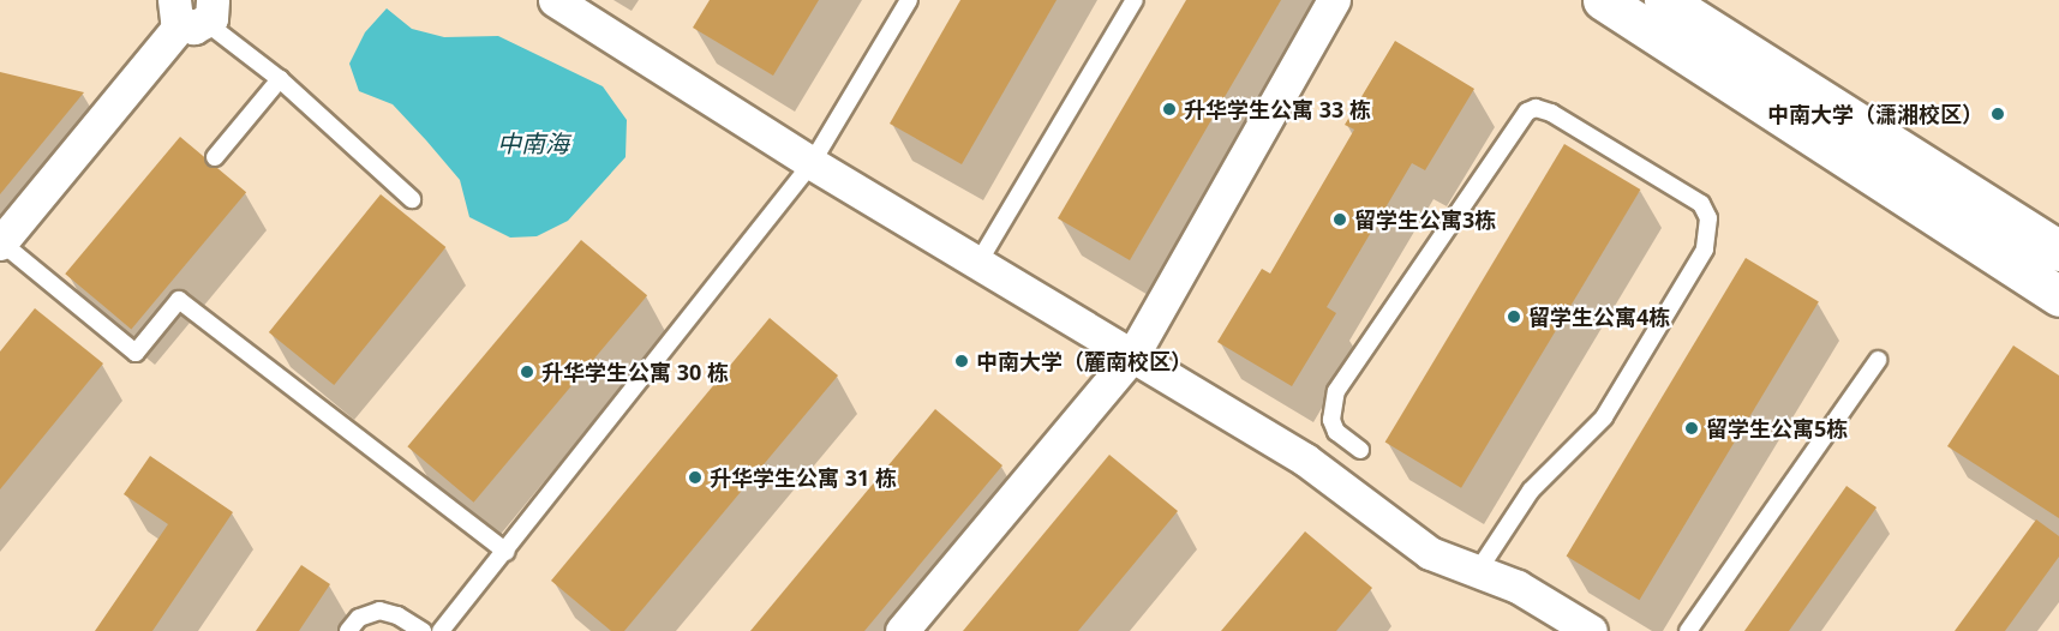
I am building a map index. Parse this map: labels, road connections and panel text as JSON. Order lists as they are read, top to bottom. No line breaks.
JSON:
{"water":["中南海"],"places":["升华学生公寓 33 栋","中南大学（潇湘校区）","留学生公寓3栋","留学生公寓4栋","中南大学（麓南校区）","升华学生公寓 30 栋","留学生公寓5栋","升华学生公寓 31 栋"]}
